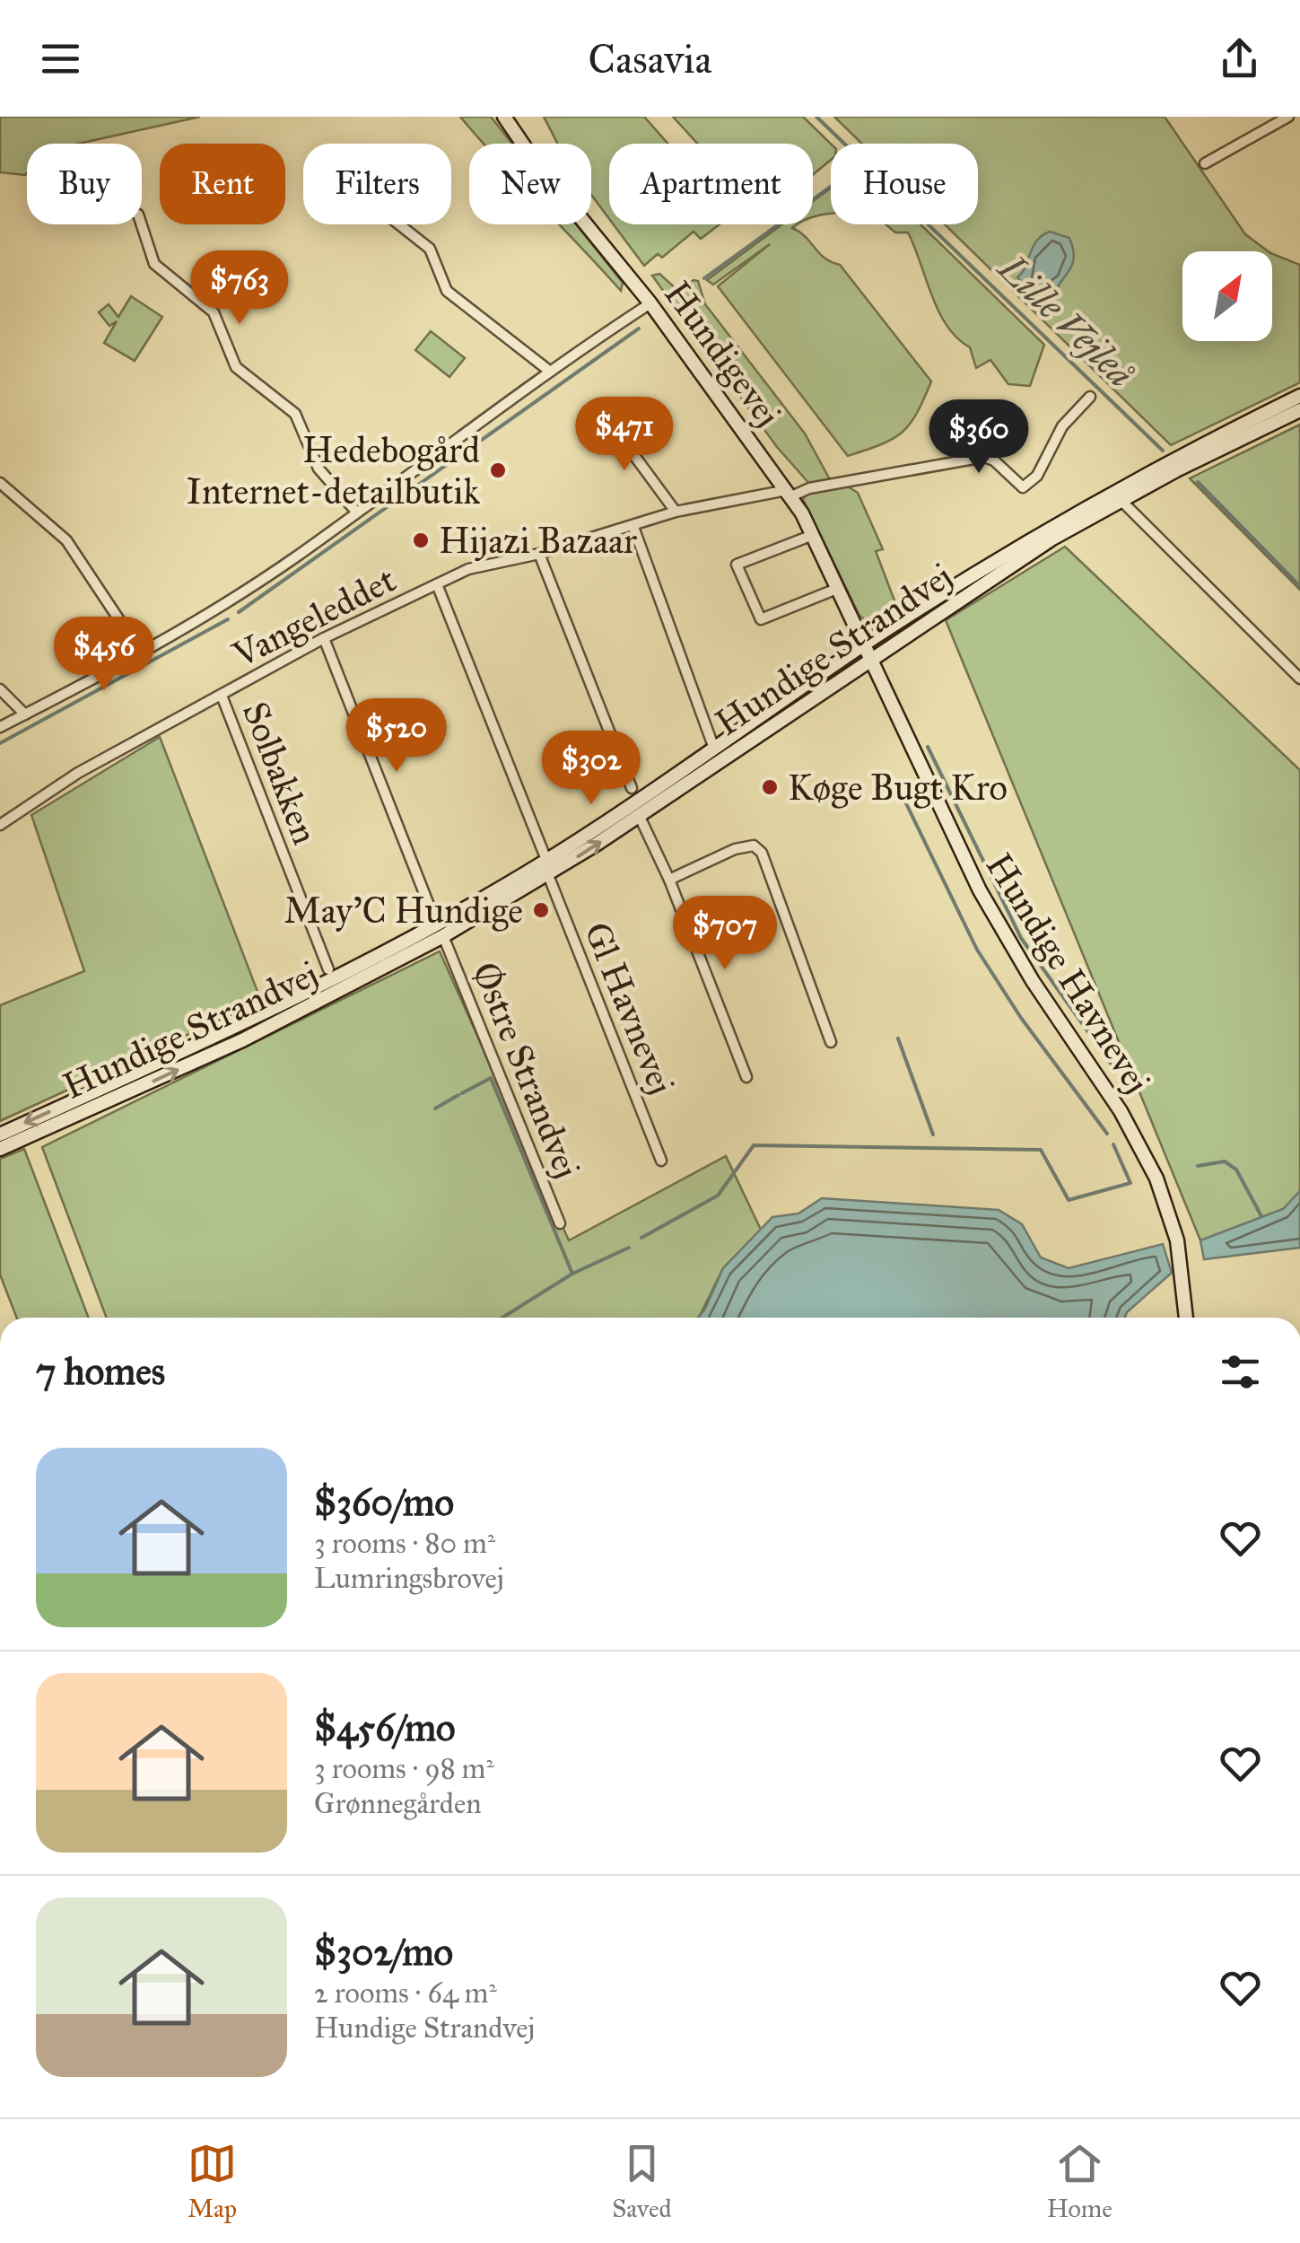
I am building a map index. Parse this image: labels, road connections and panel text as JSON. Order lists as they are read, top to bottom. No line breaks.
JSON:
{"streets":{"main road":["Hundigevej","Hundige Strandvej","Hundige Havnevej"],"street":["Vangeleddet","Solbakken","Gl Havnevej","Østre Strandvej"]},"crossings":[["Hundigevej","Vangeleddet"],["Hundigevej","Hundige Strandvej"],["Hundigevej","Hundige Havnevej"],["Vangeleddet","Solbakken"],["Vangeleddet","Østre Strandvej"],["Hundige Strandvej","Hundige Havnevej"],["Hundige Strandvej","Gl Havnevej"],["Hundige Strandvej","Østre Strandvej"]],"water":["Lille Vejleå"],"places":["Hedebogård Internet-detailbutik","Hijazi Bazaar","Køge Bugt Kro","May'C Hundige"],"north":"top right","page":{"header":"Casavia","chip":["Buy","Rent","Filters","New","Apartment","House"],"price":["$763","$471","$360","$456","$520","$302","$707"],"heading":"7 homes","list":[{"name":"$360/mo","note":"3 rooms · 80 m² · Lumringsbrovej"},{"name":"$456/mo","note":"3 rooms · 98 m² · Grønnegården"},{"name":"$302/mo","note":"2 rooms · 64 m² · Hundige Strandvej"}],"tabs":["Map","Saved","Home"]}}
